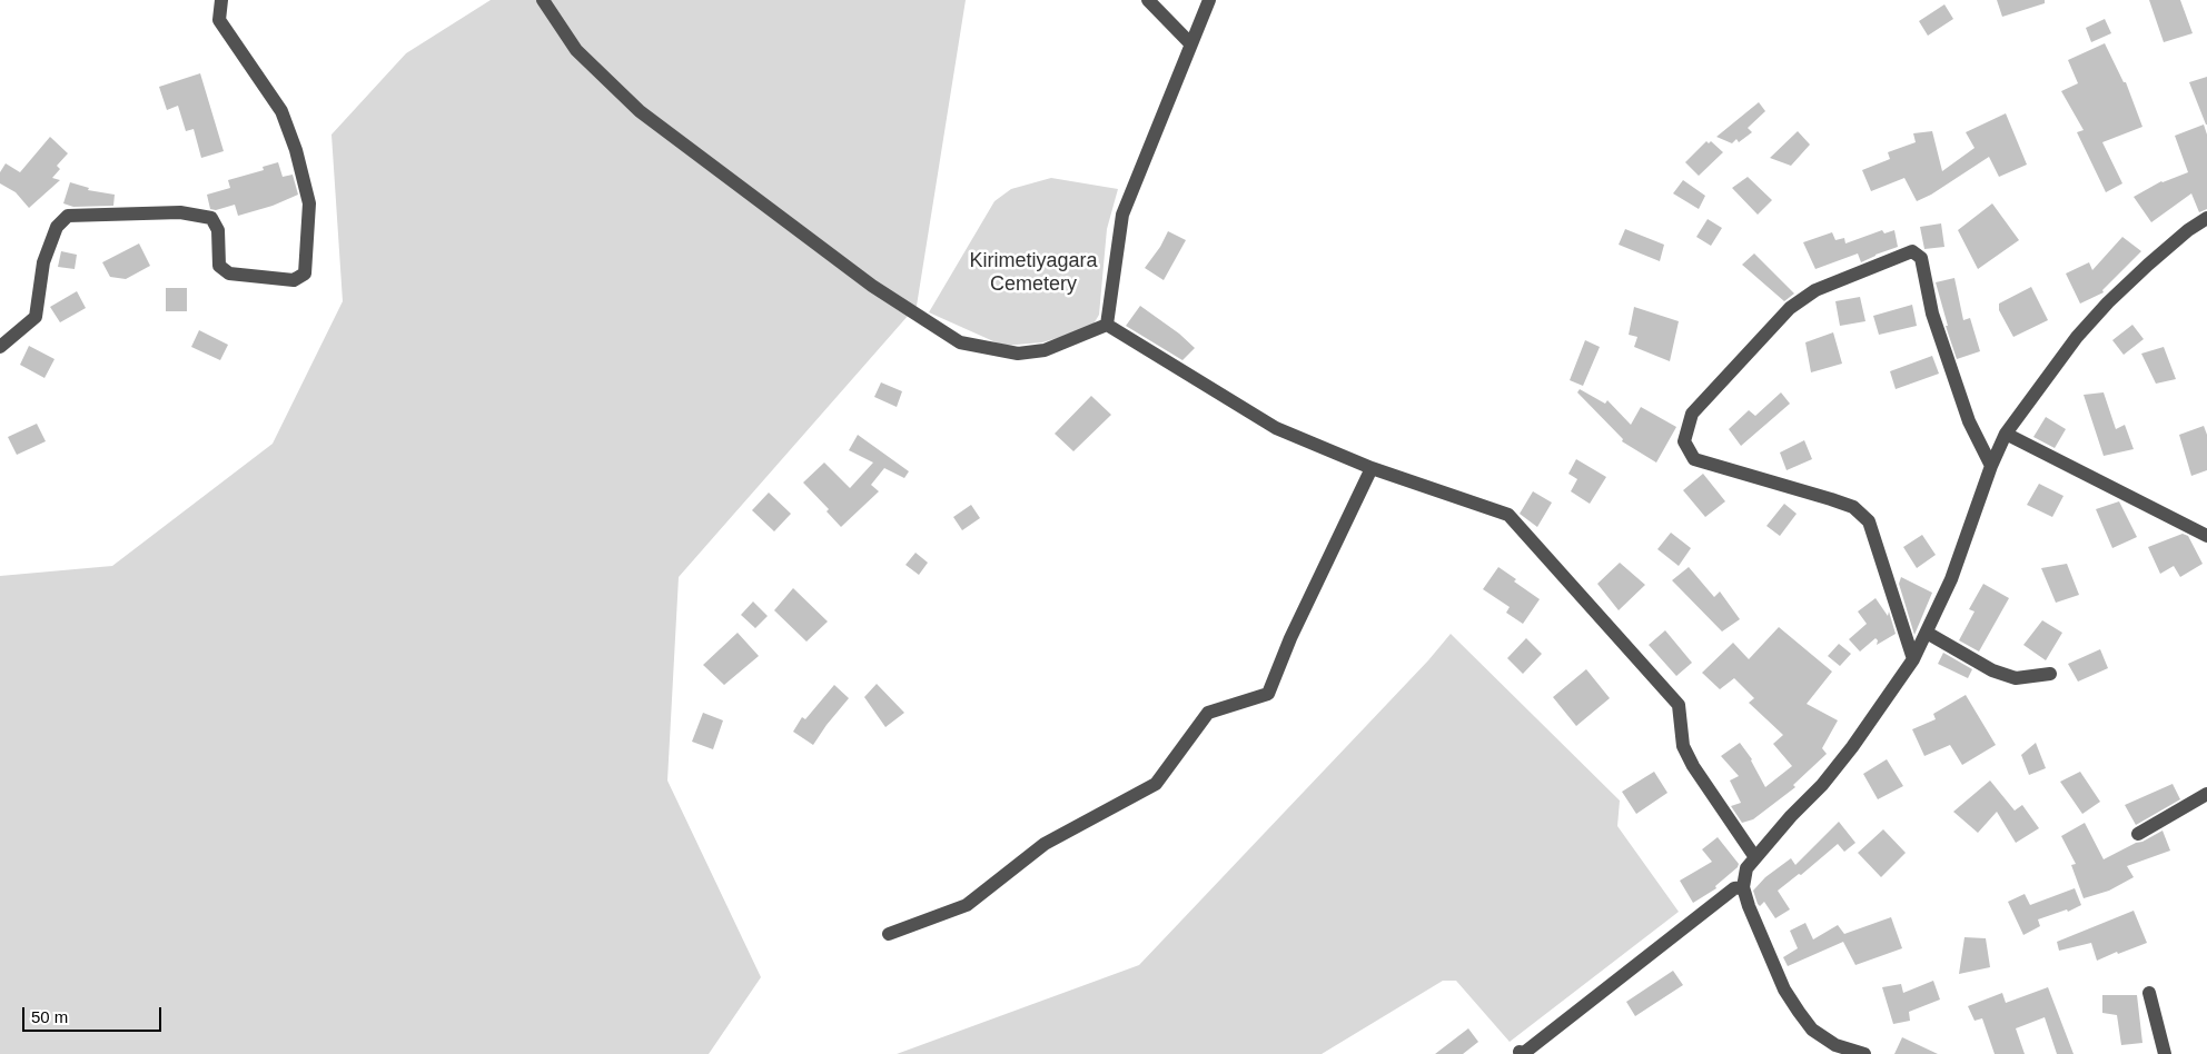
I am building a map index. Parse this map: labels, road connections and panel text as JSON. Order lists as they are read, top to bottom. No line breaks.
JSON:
{"parks":["Kirimetiyagara Cemetery"],"scale_bar":"50 m"}
